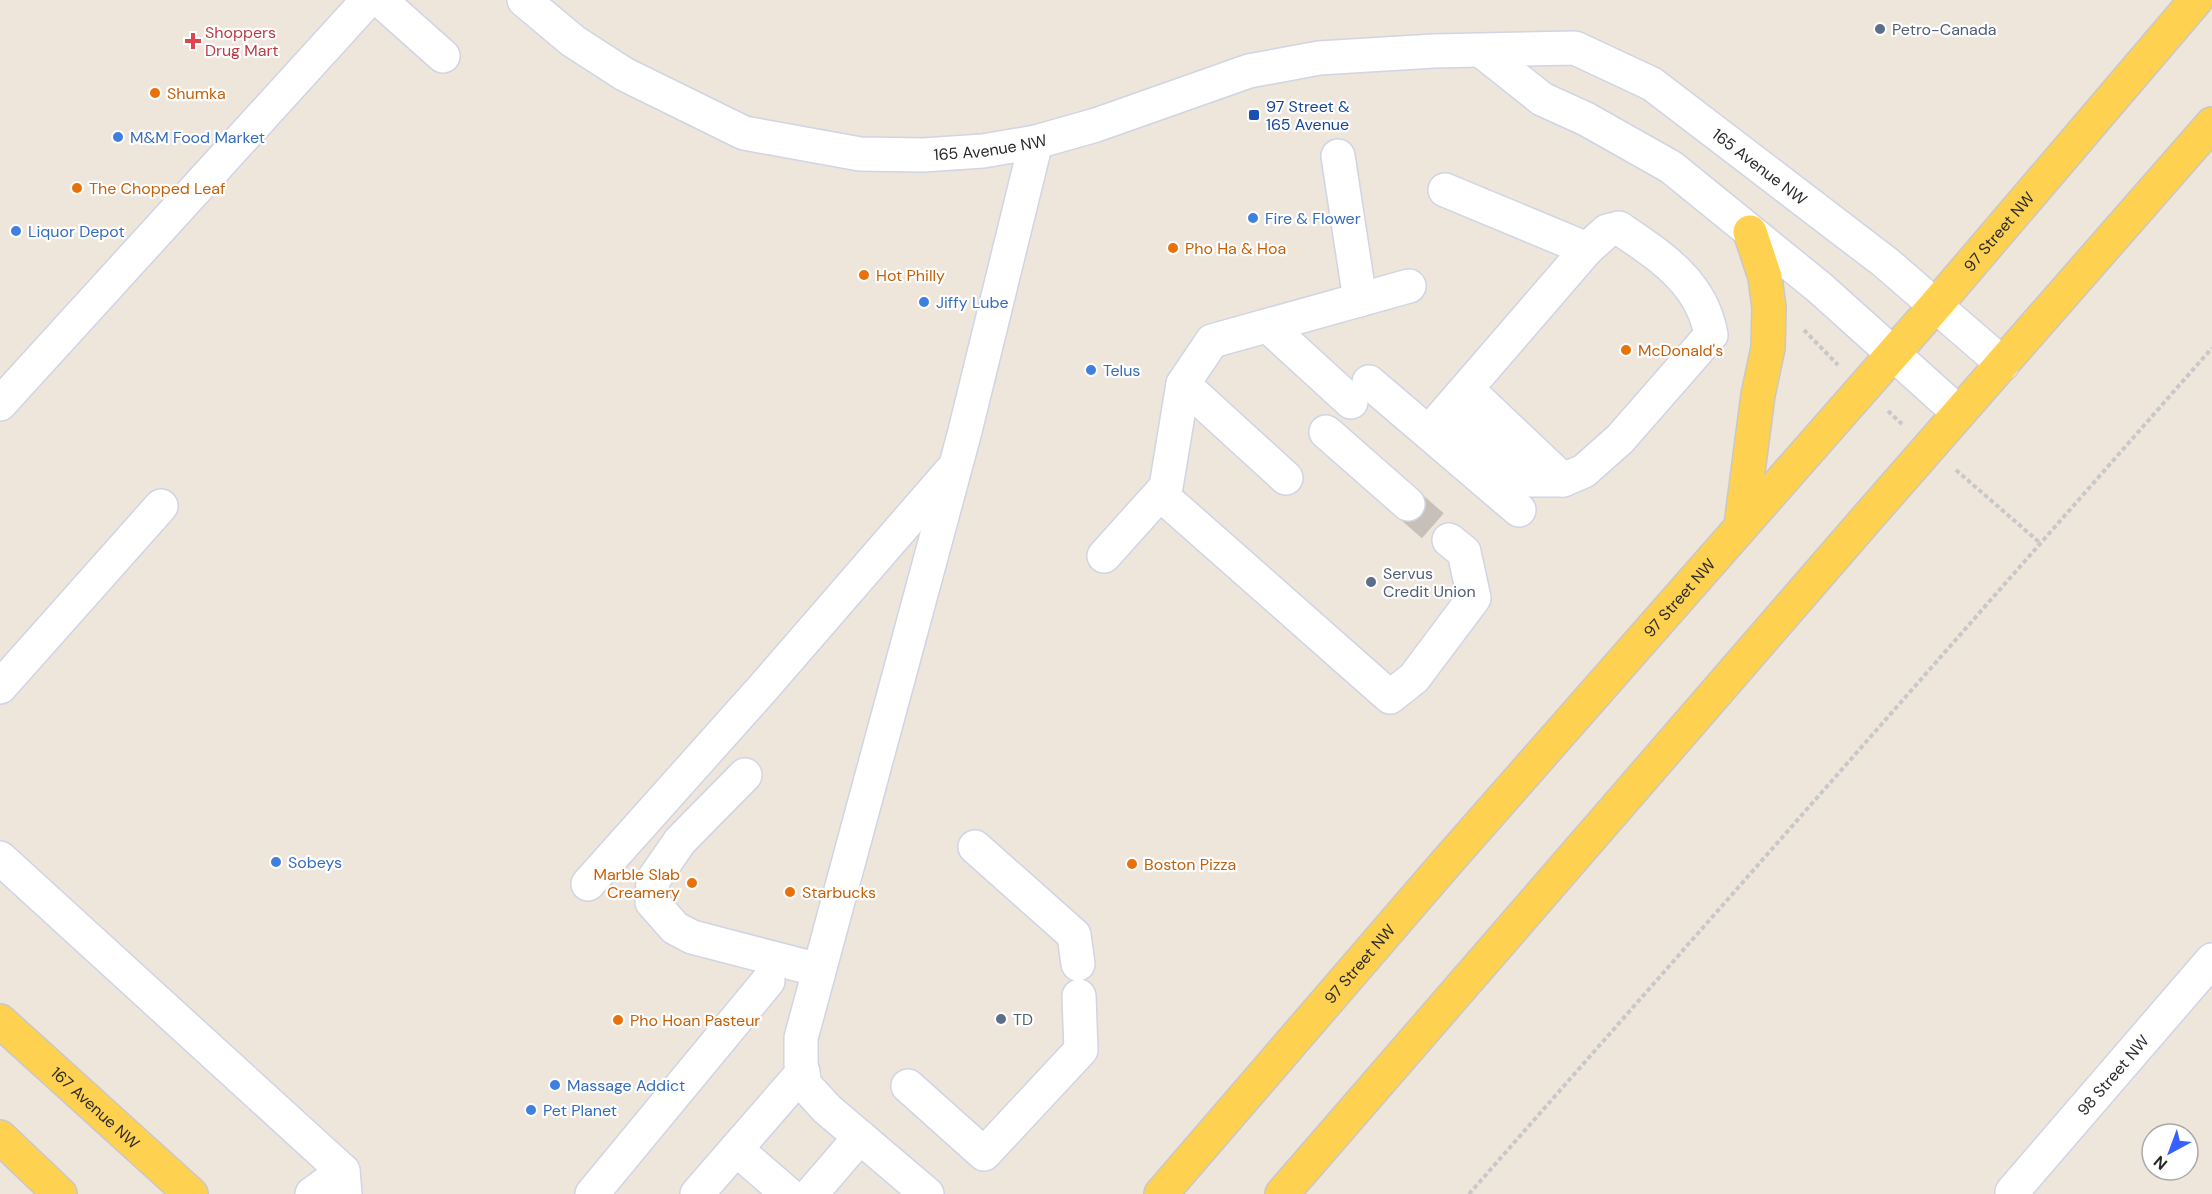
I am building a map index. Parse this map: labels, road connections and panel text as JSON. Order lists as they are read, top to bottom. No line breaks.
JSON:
{"streets":{"main road":["97 Street NW","167 Avenue NW"],"street":["165 Avenue NW","98 Street NW"]},"crossings":[["165 Avenue NW","97 Street NW"]],"places":{"other":["Petro-Canada","Shumka","M&M Food Market","The Chopped Leaf","Fire & Flower","Liquor Depot","Pho Ha & Hoa","Hot Philly","Jiffy Lube","McDonald's","Telus","Servus Credit Union","Sobeys","Boston Pizza","Marble Slab Creamery","Starbucks","TD","Pho Hoan Pasteur","Massage Addict","Pet Planet"],"health":["Shoppers Drug Mart"],"transit":["97 Street & 165 Avenue"]},"north":"bottom left"}
